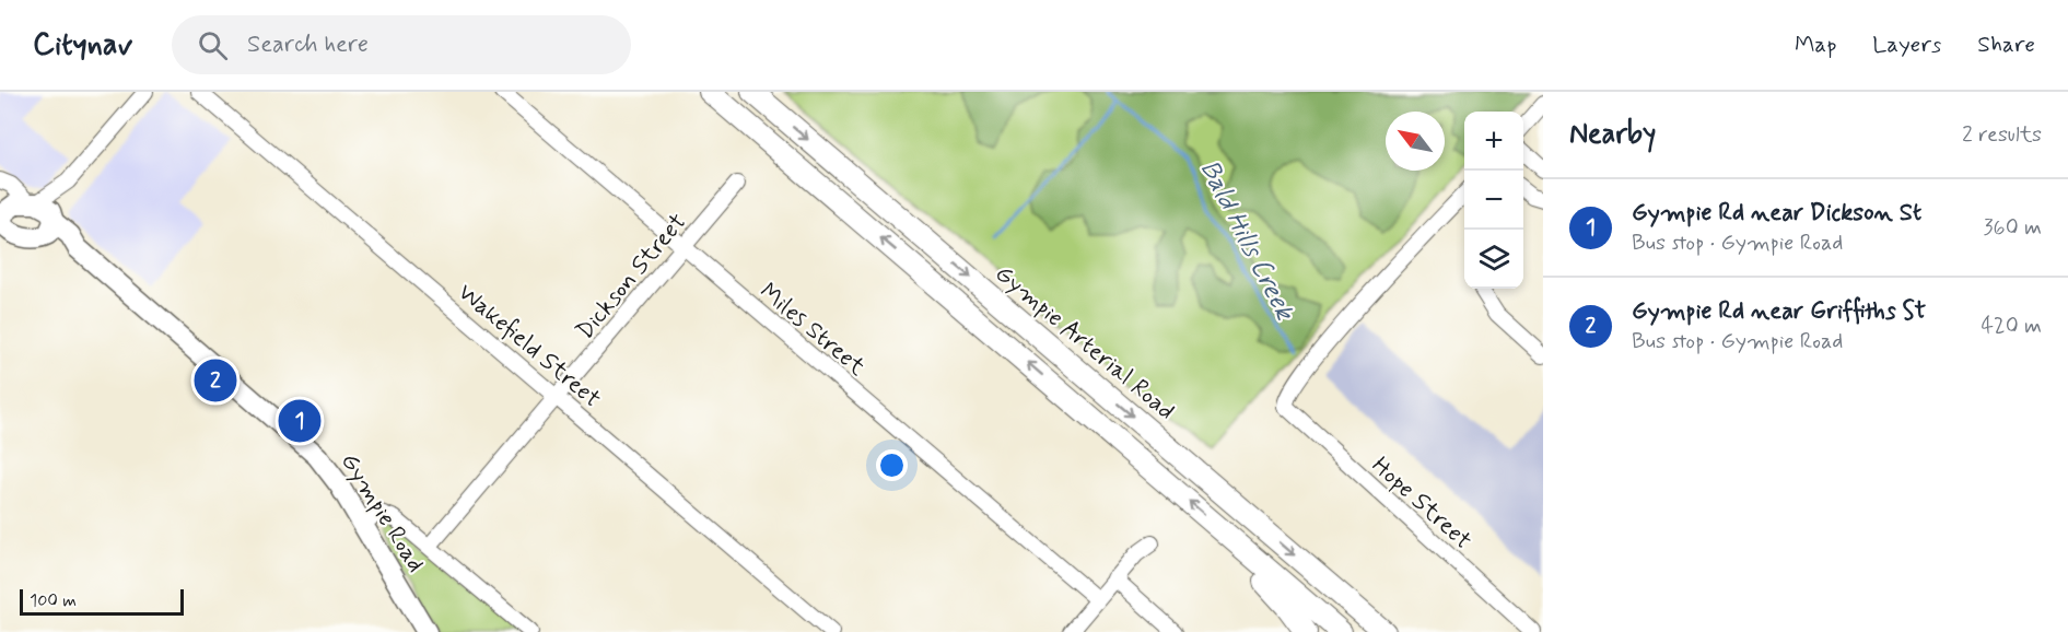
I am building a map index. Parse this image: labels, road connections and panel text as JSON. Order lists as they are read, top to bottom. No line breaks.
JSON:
{"streets":{"highway":["Gympie Arterial Road"],"main road":["Gympie Road"],"street":["Dickson Street","Miles Street","Wakefield Street","Hope Street"]},"crossings":[["Dickson Street","Miles Street"],["Dickson Street","Wakefield Street"]],"water":["Bald Hills Creek"],"scale_bar":"100 m","north":"top left","page":{"header":"Citynav","search":"Search here","nav":["Map","Layers","Share"],"heading":["Nearby","2 results"],"map_buttons":["+","−"],"list":[{"mark":"1","name":"Gympie Rd near Dickson St","note":"Bus stop · Gympie Road","value":"360 m"},{"mark":"2","name":"Gympie Rd near Griffiths St","note":"Bus stop · Gympie Road","value":"420 m"}],"pins":["2","1"],"scale":"100 m"}}
